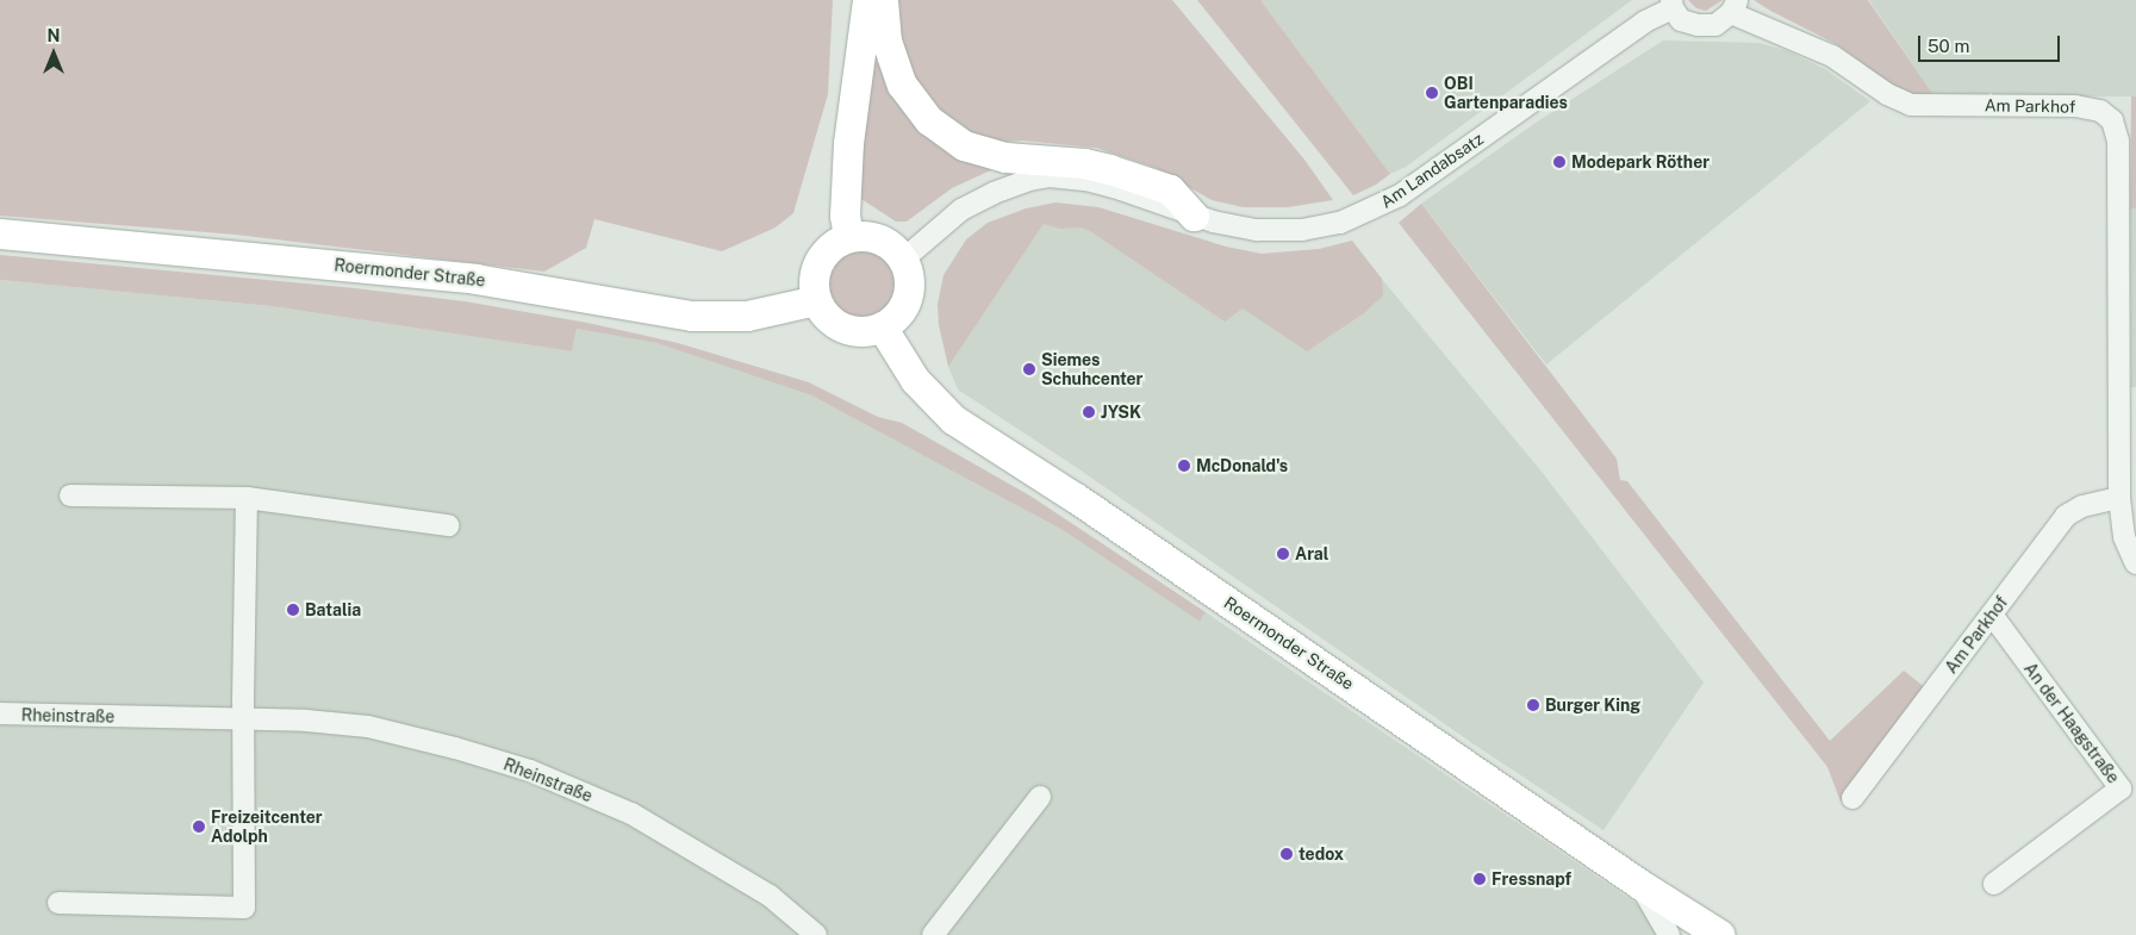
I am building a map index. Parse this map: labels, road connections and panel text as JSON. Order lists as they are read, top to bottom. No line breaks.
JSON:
{"streets":{"main road":["Roermonder Straße"],"street":["Am Parkhof","Am Landabsatz","Rheinstraße","An der Haagstraße"]},"crossings":[["Am Parkhof","Am Landabsatz"],["Am Parkhof","An der Haagstraße"],["Am Landabsatz","Roermonder Straße"]],"places":["OBI Gartenparadies","Modepark Röther","Siemes Schuhcenter","JYSK","McDonald's","Aral","Batalia","Burger King","Freizeitcenter Adolph","tedox","Fressnapf"],"scale_bar":"50 m","north":"top"}
